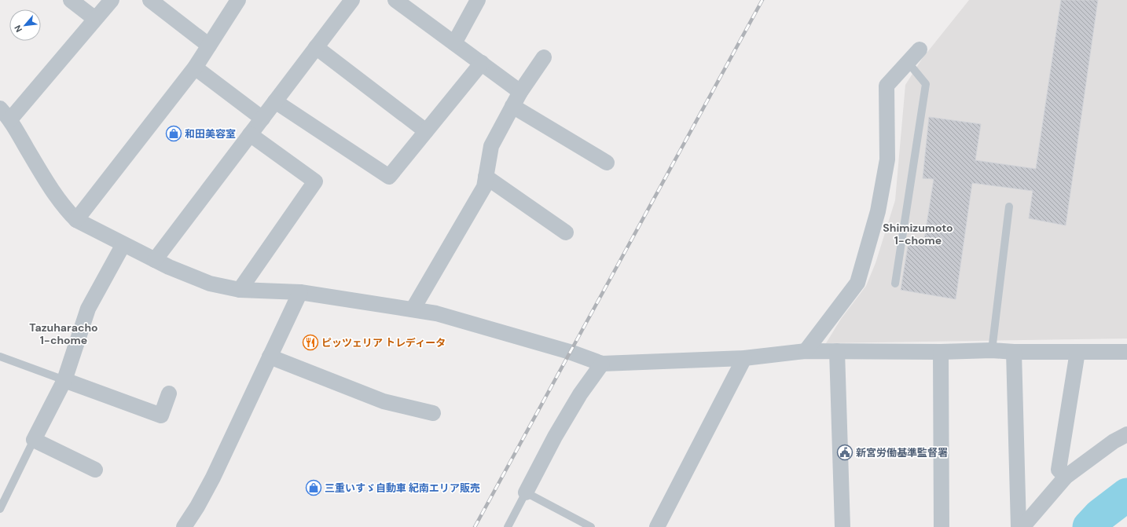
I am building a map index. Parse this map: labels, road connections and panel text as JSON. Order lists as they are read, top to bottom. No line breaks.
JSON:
{"districts":["Shimizumoto 1-chome","Tazuharacho 1-chome"],"places":{"shop":["和田美容室","三重いすゞ自動車 紀南エリア販売"],"restaurant":["ピッツェリア トレディータ"],"public building":["新宮労働基準監督署"]},"north":"bottom left"}
